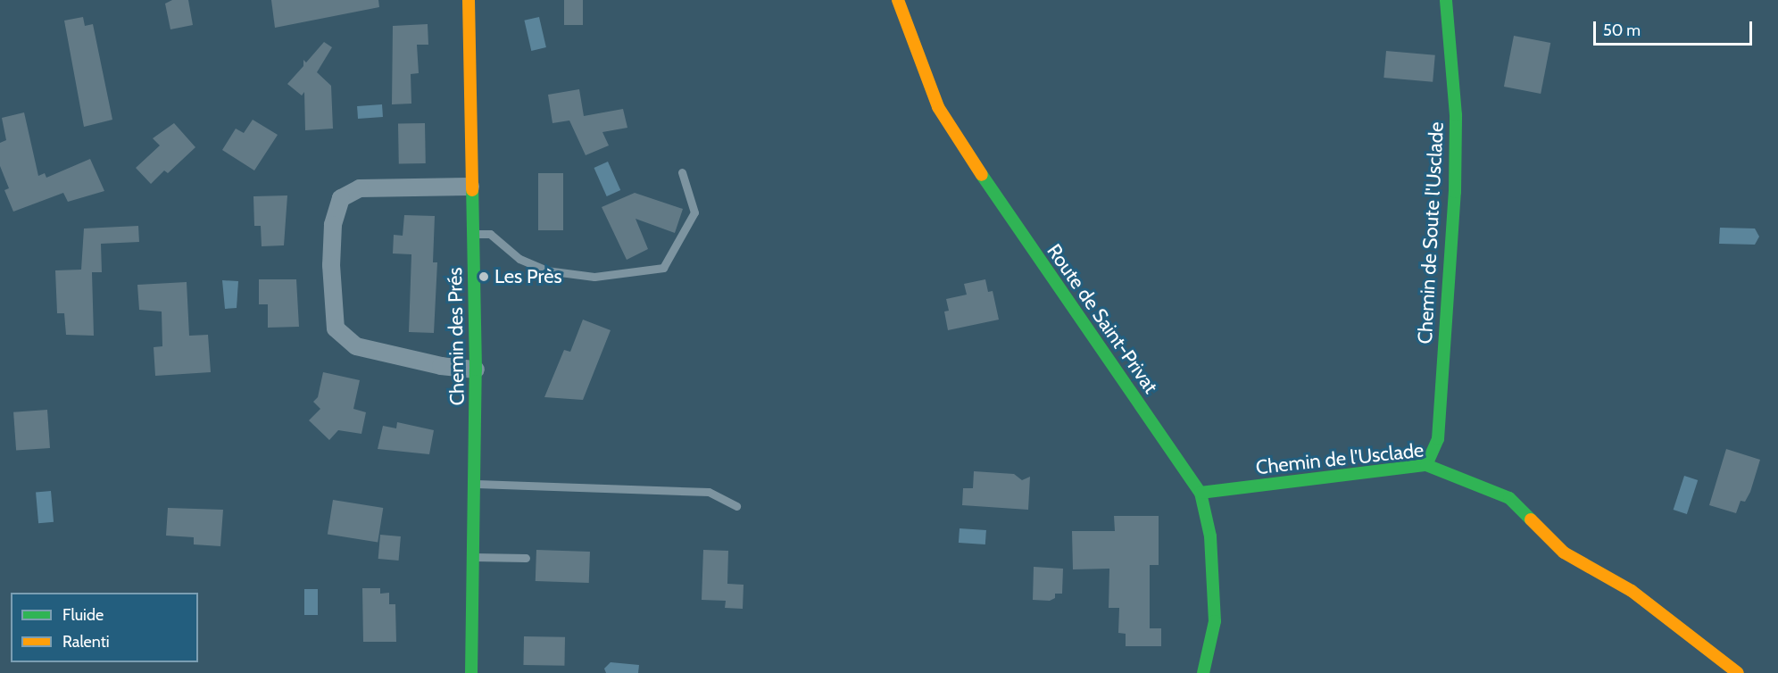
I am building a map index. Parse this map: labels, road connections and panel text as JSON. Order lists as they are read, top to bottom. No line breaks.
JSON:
{"streets":{"street":["Chemin de Soute l'Usclade","Route de Saint-Privat","Chemin des Prés","Chemin de l'Usclade"]},"crossings":[["Chemin de Soute l'Usclade","Chemin de l'Usclade"],["Route de Saint-Privat","Chemin de l'Usclade"]],"places":["Les Près"],"legend":["Fluide","Ralenti"],"scale_bar":"50 m"}
